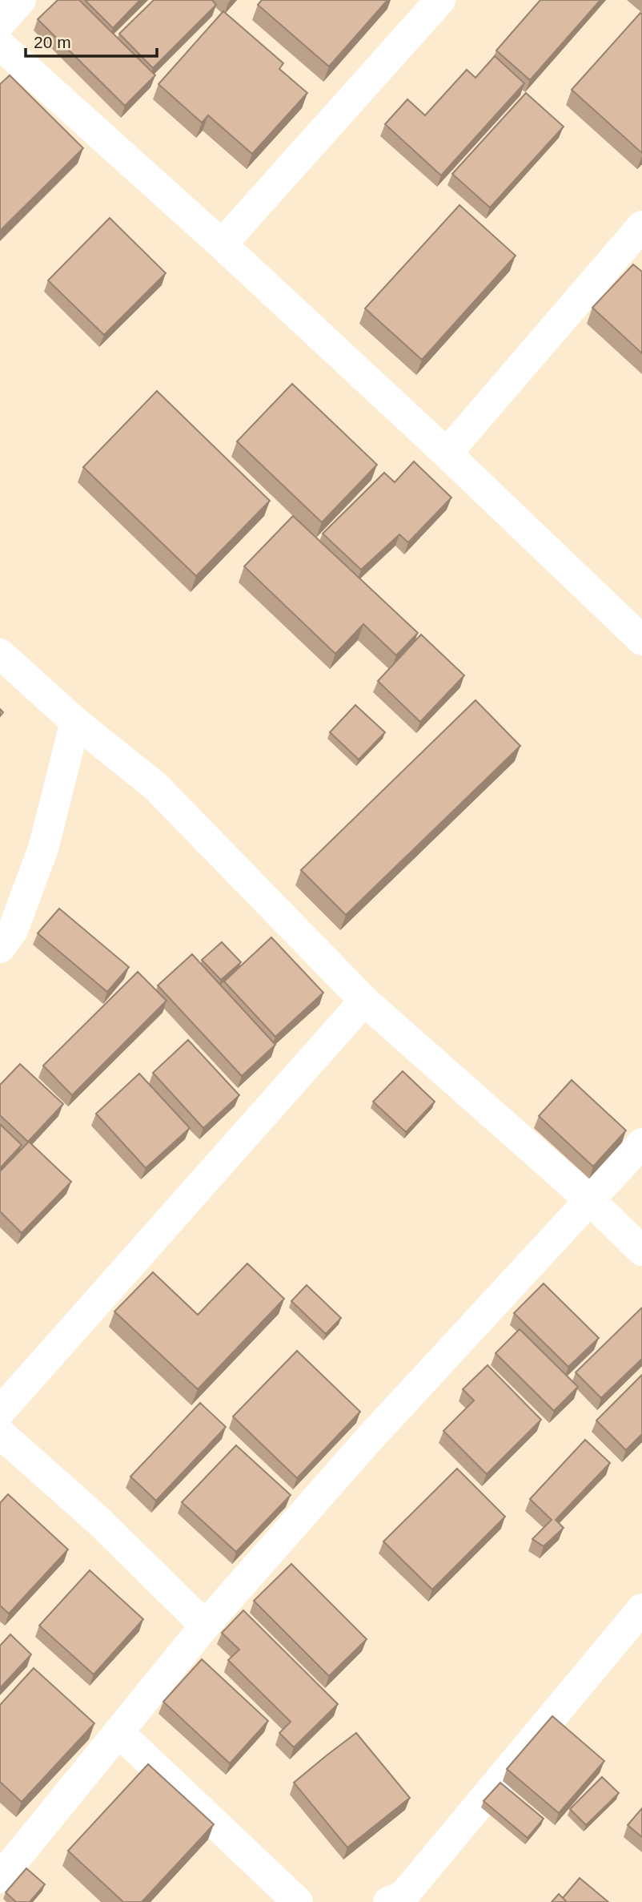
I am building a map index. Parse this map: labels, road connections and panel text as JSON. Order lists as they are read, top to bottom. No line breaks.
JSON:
{"scale_bar":"20 m"}
